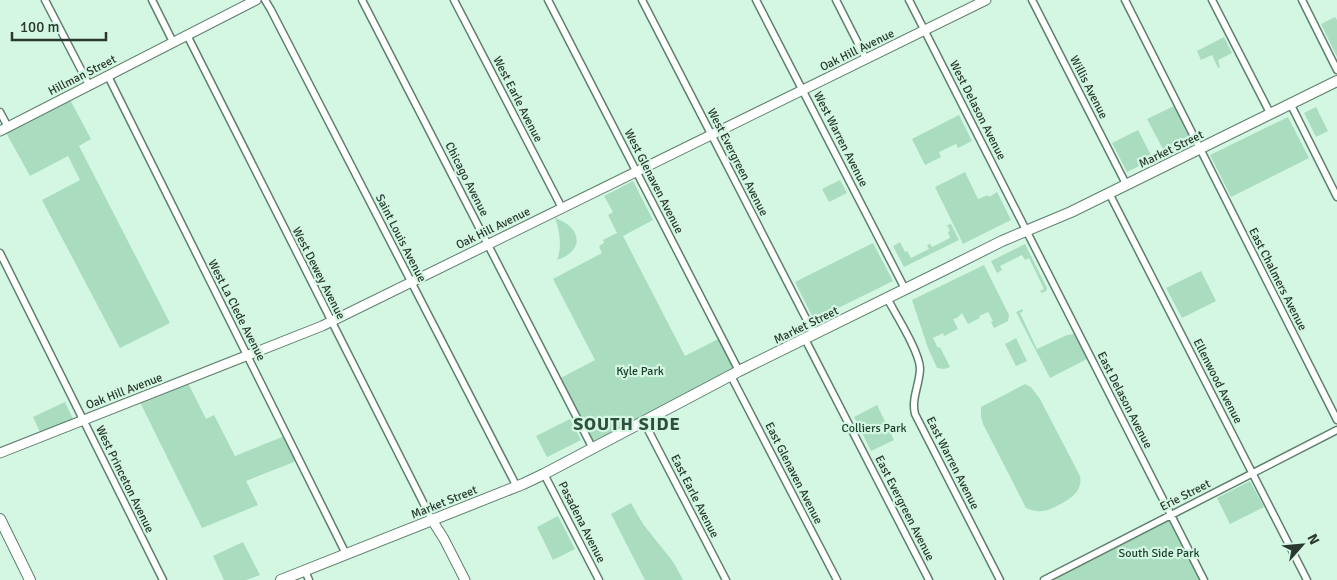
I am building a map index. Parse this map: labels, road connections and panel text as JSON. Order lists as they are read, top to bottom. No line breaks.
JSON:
{"streets":{"main road":["Market Street"],"street":["Oak Hill Avenue","Hillman Street","Willis Avenue","West Earle Avenue","West Delason Avenue","West Warren Avenue","West Evergreen Avenue","Chicago Avenue","West Glenaven Avenue","Saint Louis Avenue","West Dewey Avenue","East Chalmers Avenue","West La Clede Avenue","Ellenwood Avenue","East Delason Avenue","East Warren Avenue","East Glenaven Avenue","West Princeton Avenue","Erie Street","East Earle Avenue","East Evergreen Avenue","Pasadena Avenue"]},"crossings":[["Oak Hill Avenue","West Earle Avenue"],["Oak Hill Avenue","West Delason Avenue"],["Oak Hill Avenue","West Warren Avenue"],["Oak Hill Avenue","West Evergreen Avenue"],["Oak Hill Avenue","Chicago Avenue"],["Oak Hill Avenue","West Glenaven Avenue"],["Oak Hill Avenue","Saint Louis Avenue"],["Oak Hill Avenue","West Dewey Avenue"],["Oak Hill Avenue","West La Clede Avenue"],["Oak Hill Avenue","West Princeton Avenue"],["Hillman Street","West Dewey Avenue"],["Hillman Street","West La Clede Avenue"],["Willis Avenue","Market Street"],["West Delason Avenue","Market Street"],["West Delason Avenue","East Delason Avenue"],["West Warren Avenue","Market Street"],["Market Street","West Evergreen Avenue"],["Market Street","Chicago Avenue"],["Market Street","West Glenaven Avenue"],["Market Street","Saint Louis Avenue"],["Market Street","West Dewey Avenue"],["Market Street","East Chalmers Avenue"],["Market Street","West La Clede Avenue"],["Market Street","Ellenwood Avenue"],["Market Street","East Delason Avenue"],["Market Street","East Warren Avenue"],["Market Street","East Glenaven Avenue"],["Market Street","East Earle Avenue"],["Market Street","East Evergreen Avenue"],["Market Street","Pasadena Avenue"],["West Evergreen Avenue","East Evergreen Avenue"],["West Glenaven Avenue","East Glenaven Avenue"],["Ellenwood Avenue","Erie Street"],["East Delason Avenue","Erie Street"]],"districts":["SOUTH SIDE"],"parks":["Kyle Park","Colliers Park","South Side Park"],"scale_bar":"100 m","north":"top right"}
